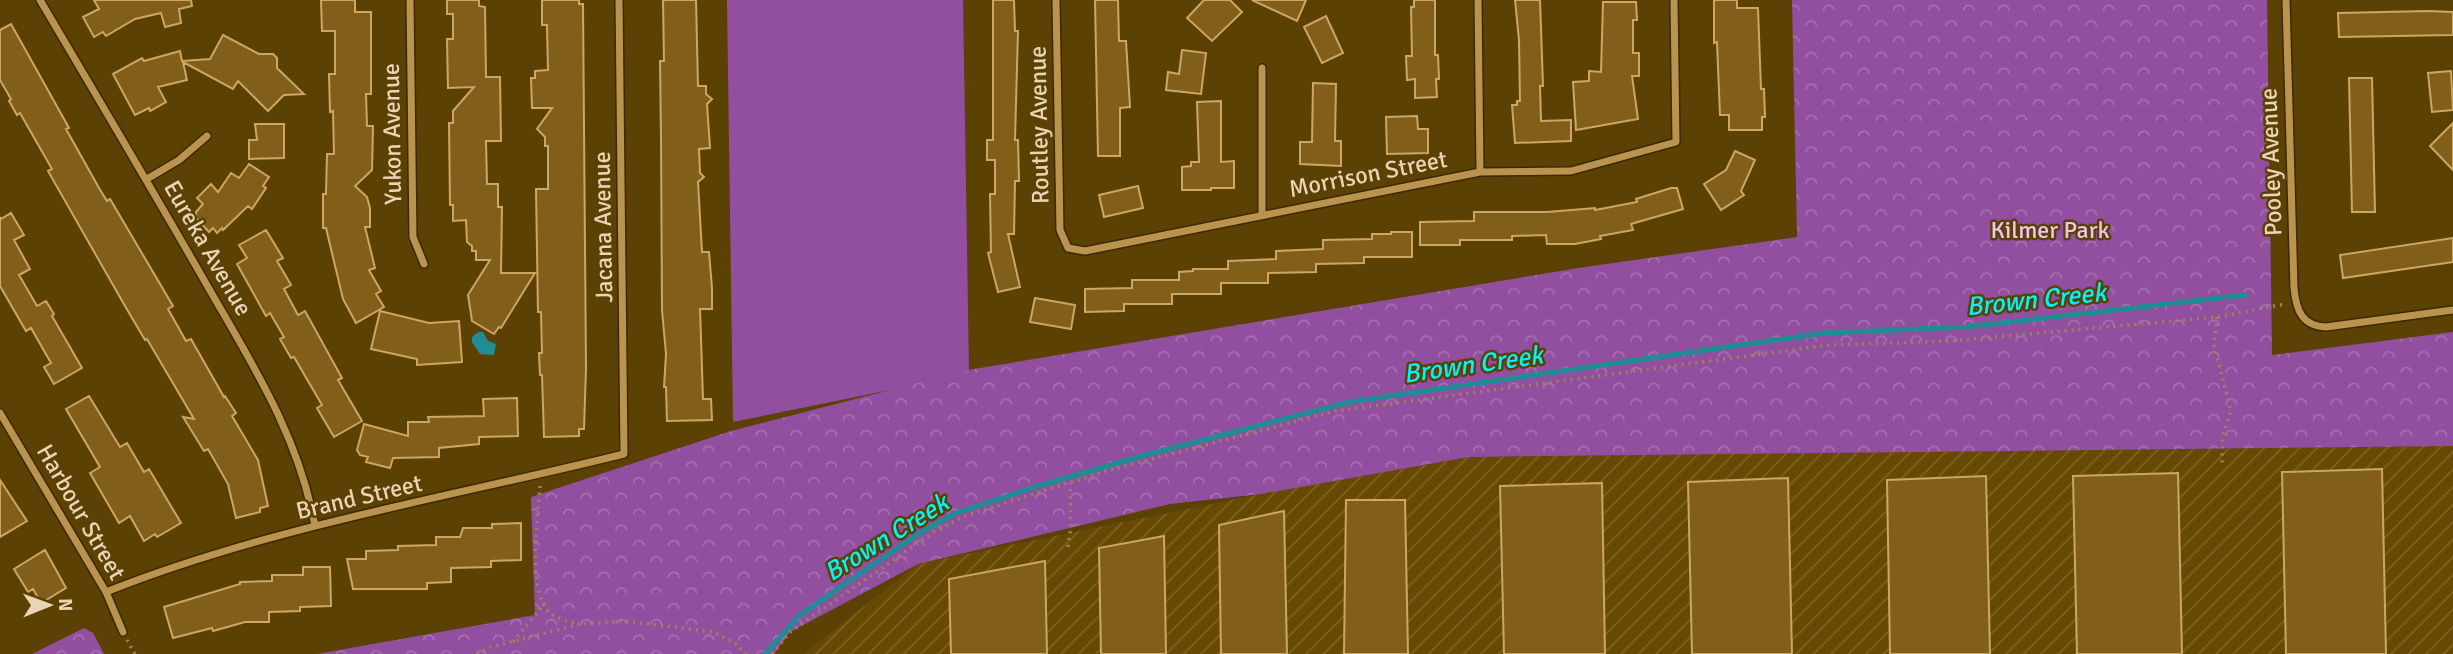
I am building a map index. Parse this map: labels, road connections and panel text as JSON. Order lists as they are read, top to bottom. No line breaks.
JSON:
{"streets":{"street":["Routley Avenue","Yukon Avenue","Pooley Avenue","Morrison Street","Jacana Avenue","Eureka Avenue","Brand Street","Harbour Street"]},"crossings":[["Routley Avenue","Morrison Street"],["Jacana Avenue","Brand Street"],["Eureka Avenue","Brand Street"],["Brand Street","Harbour Street"]],"water":["Brown Creek"],"parks":["Kilmer Park"],"north":"right"}
